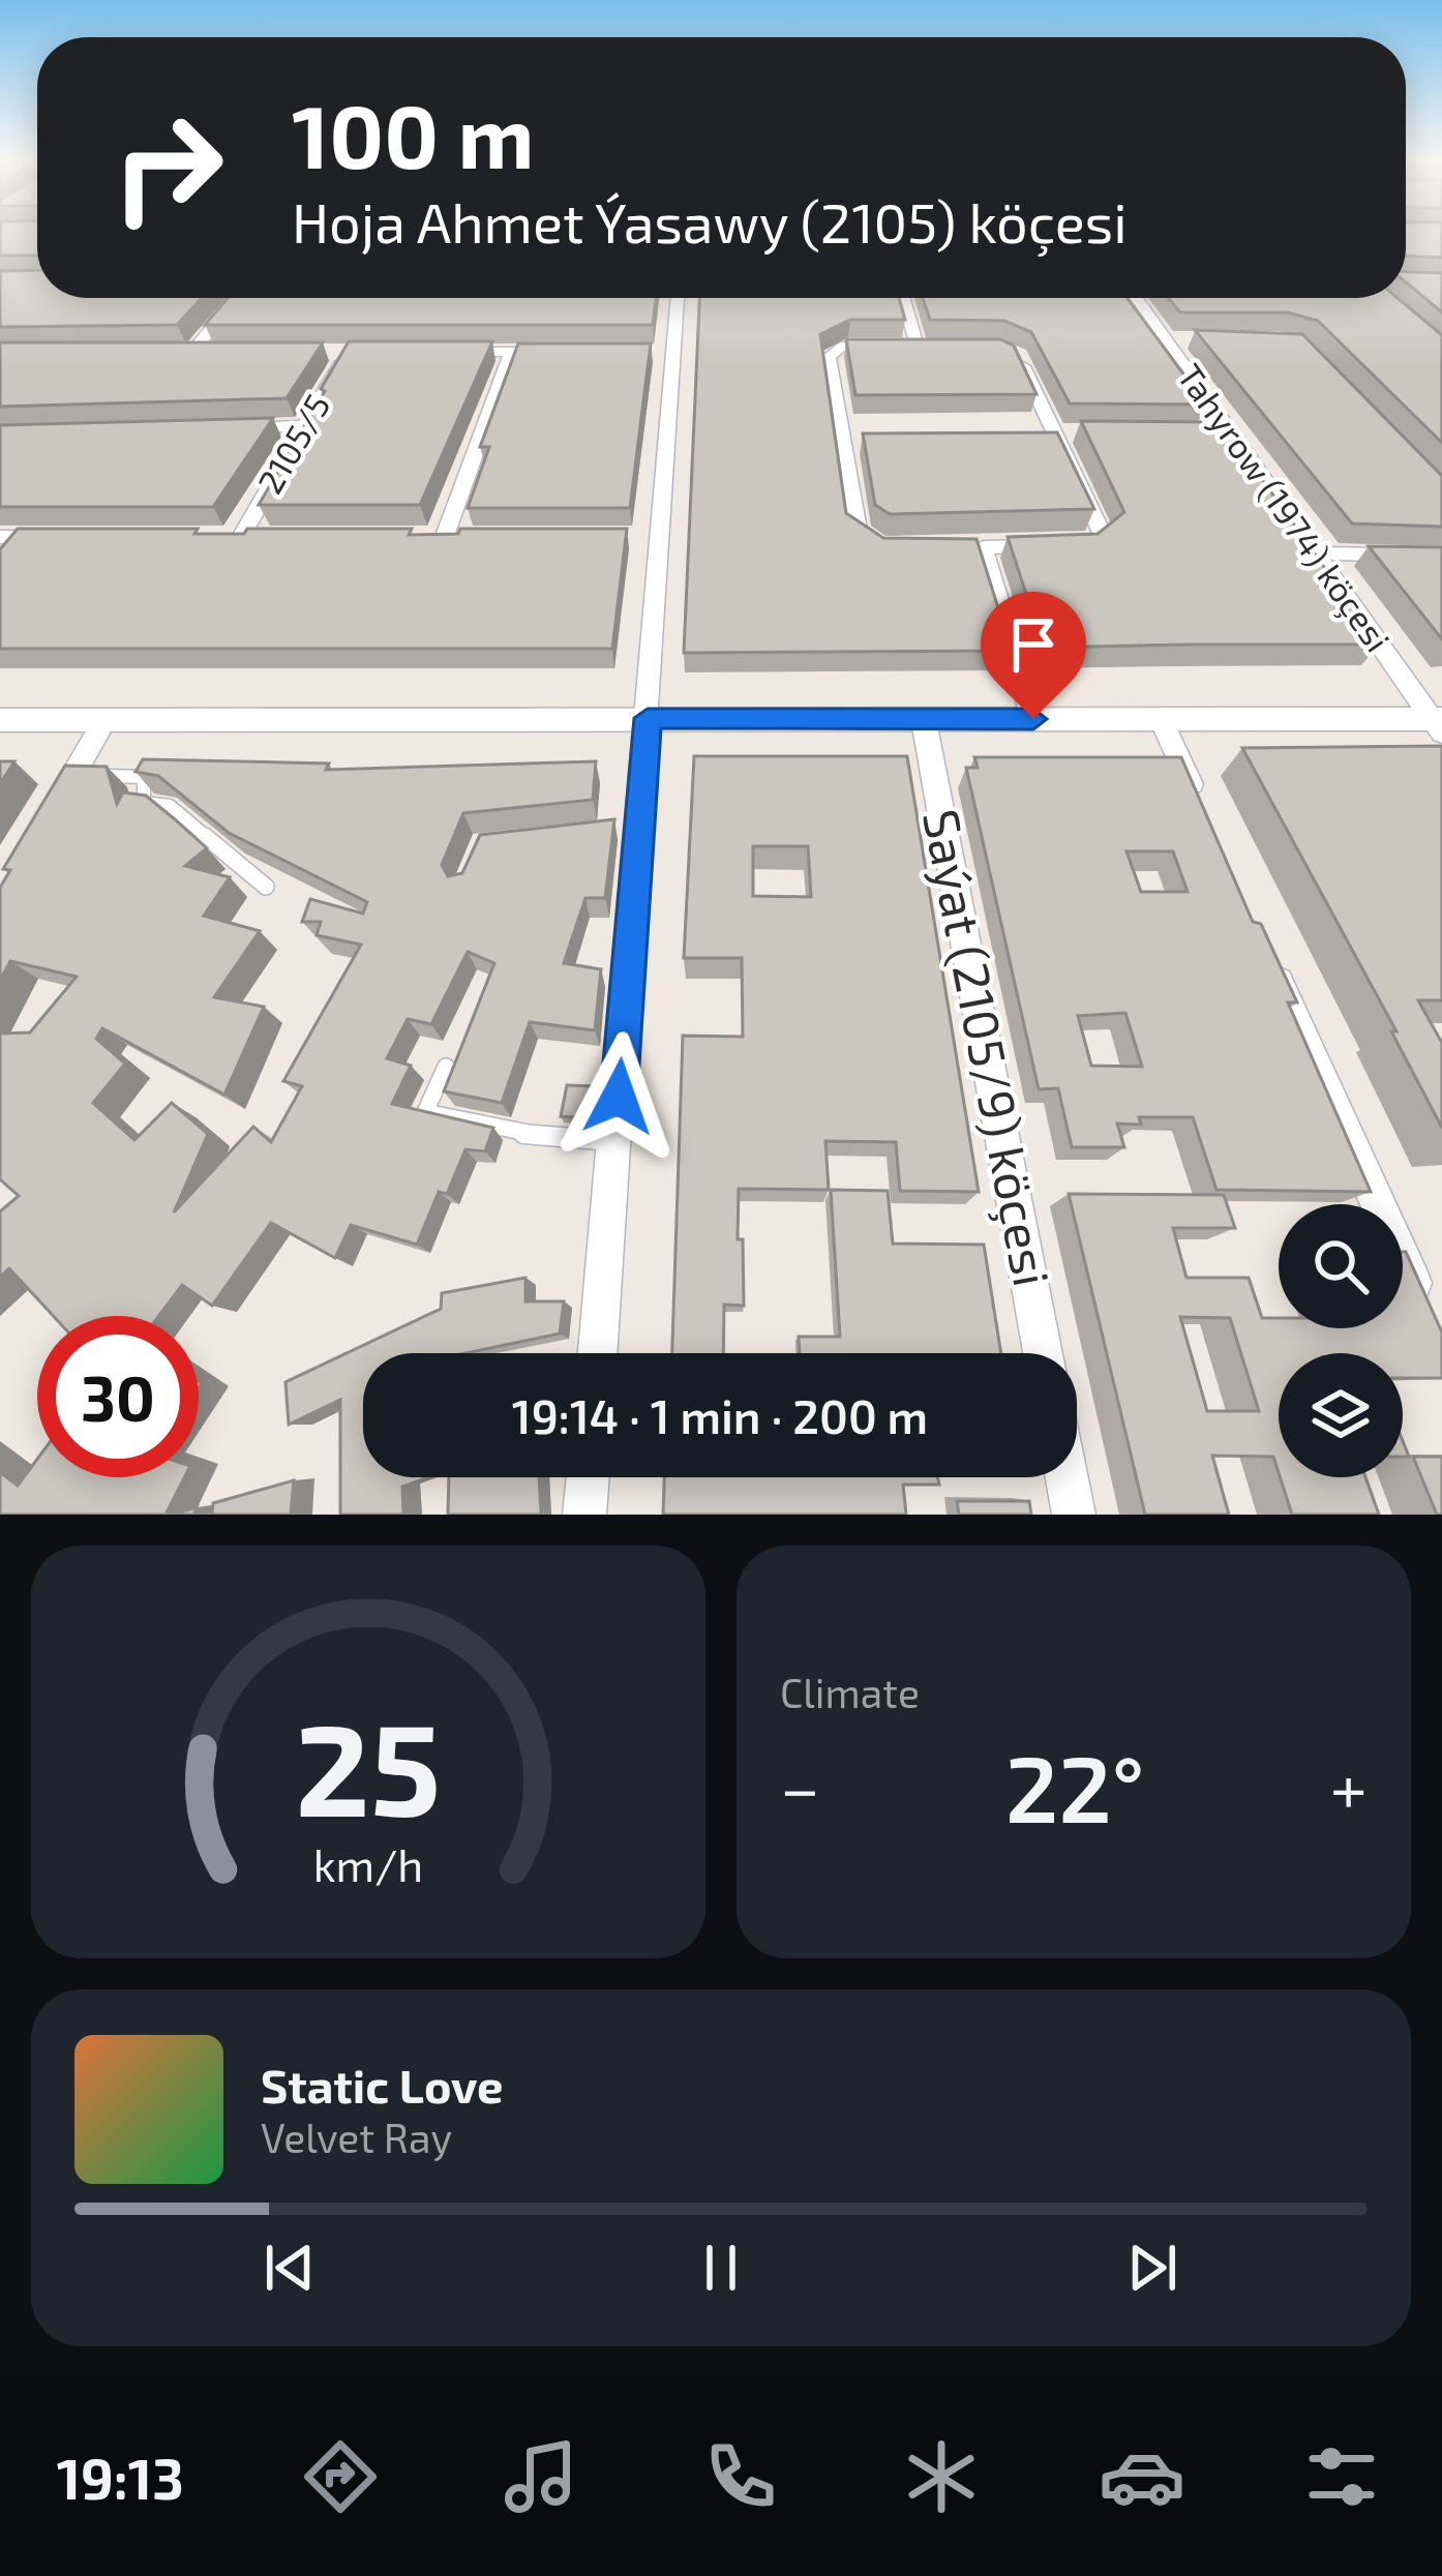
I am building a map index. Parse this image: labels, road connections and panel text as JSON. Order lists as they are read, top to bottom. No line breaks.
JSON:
{"streets":{"street":["2105/5","Tahyrow (1974) köçesi","Saýat (2105/9) köçesi"]},"page":{"turn":["100 m","Hoja Ahmet Ýasawy (2105) köçesi"],"limit":"30","trip":"19:14 · 1 min · 200 m","tile":"Climate","heat":["−","22°","+"],"song":["Static Love","Velvet Ray"],"tabs":"19:13","gauge":["25","km/h"]}}
